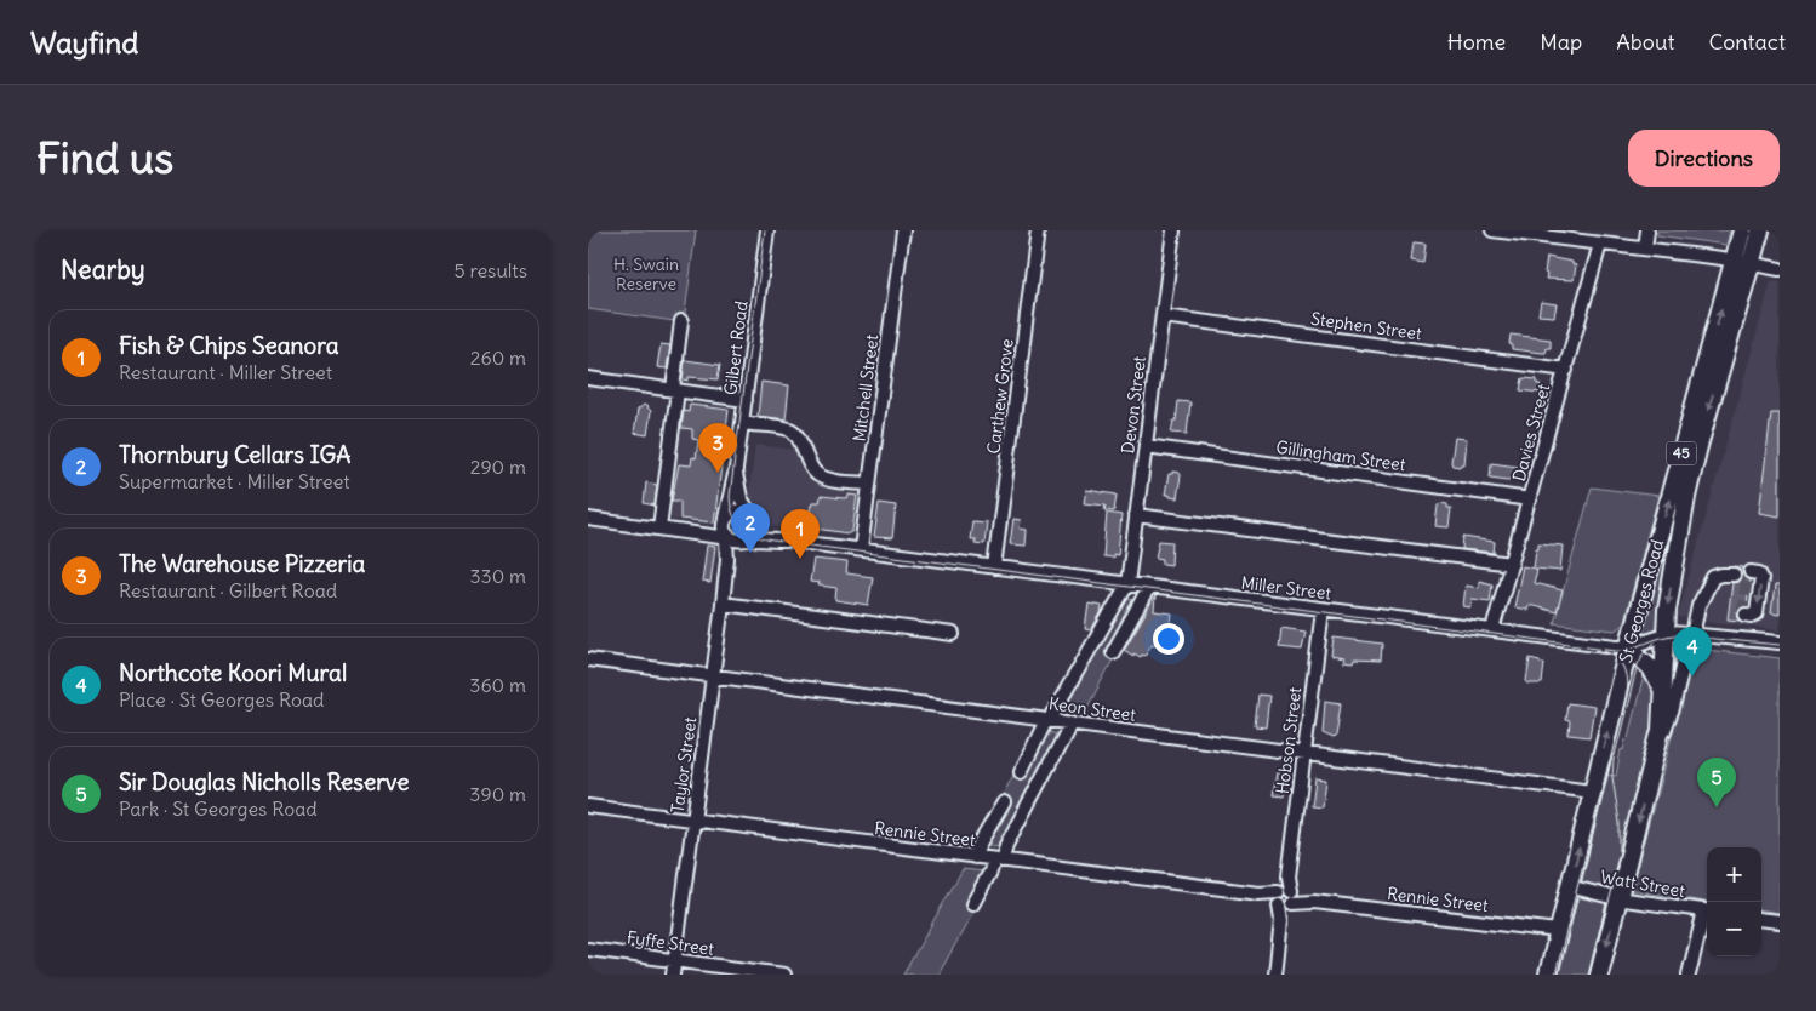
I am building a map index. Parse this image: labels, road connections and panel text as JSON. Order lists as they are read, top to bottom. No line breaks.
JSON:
{"streets":{"highway":["45","St Georges Road"],"street":["Stephen Street","Gilbert Road","Mitchell Street","Carthew Grove","Devon Street","Davies Street","Gillingham Street","Miller Street","Keon Street","Hobson Street","Taylor Street","Rennie Street","Watt Street","Fyffe Street"]},"crossings":[["Stephen Street","Devon Street"],["Stephen Street","Davies Street"],["Gilbert Road","Miller Street"],["Gilbert Road","Taylor Street"],["Mitchell Street","Miller Street"],["Carthew Grove","Miller Street"],["Devon Street","Gillingham Street"],["Devon Street","Miller Street"],["Davies Street","Gillingham Street"],["Davies Street","Miller Street"],["Miller Street","St Georges Road"],["Miller Street","Hobson Street"],["Miller Street","Taylor Street"],["St Georges Road","Keon Street"],["St Georges Road","Rennie Street"],["St Georges Road","Watt Street"],["Keon Street","Hobson Street"],["Keon Street","Taylor Street"],["Hobson Street","Rennie Street"],["Taylor Street","Rennie Street"],["Taylor Street","Fyffe Street"]],"parks":["H. Swain Reserve"],"page":{"header":"Wayfind","nav":["Home","Map","About","Contact"],"buttons":"Directions","title":"Find us","heading":["Nearby","5 results"],"list":[{"mark":"1","name":"Fish & Chips Seanora","note":"Restaurant · Miller Street","value":"260 m"},{"mark":"2","name":"Thornbury Cellars IGA","note":"Supermarket · Miller Street","value":"290 m"},{"mark":"3","name":"The Warehouse Pizzeria","note":"Restaurant · Gilbert Road","value":"330 m"},{"mark":"4","name":"Northcote Koori Mural","note":"Place · St Georges Road","value":"360 m"},{"mark":"5","name":"Sir Douglas Nicholls Reserve","note":"Park · St Georges Road","value":"390 m"}],"pins":["3","2","1","4","5"],"map_buttons":["+","−"]}}
